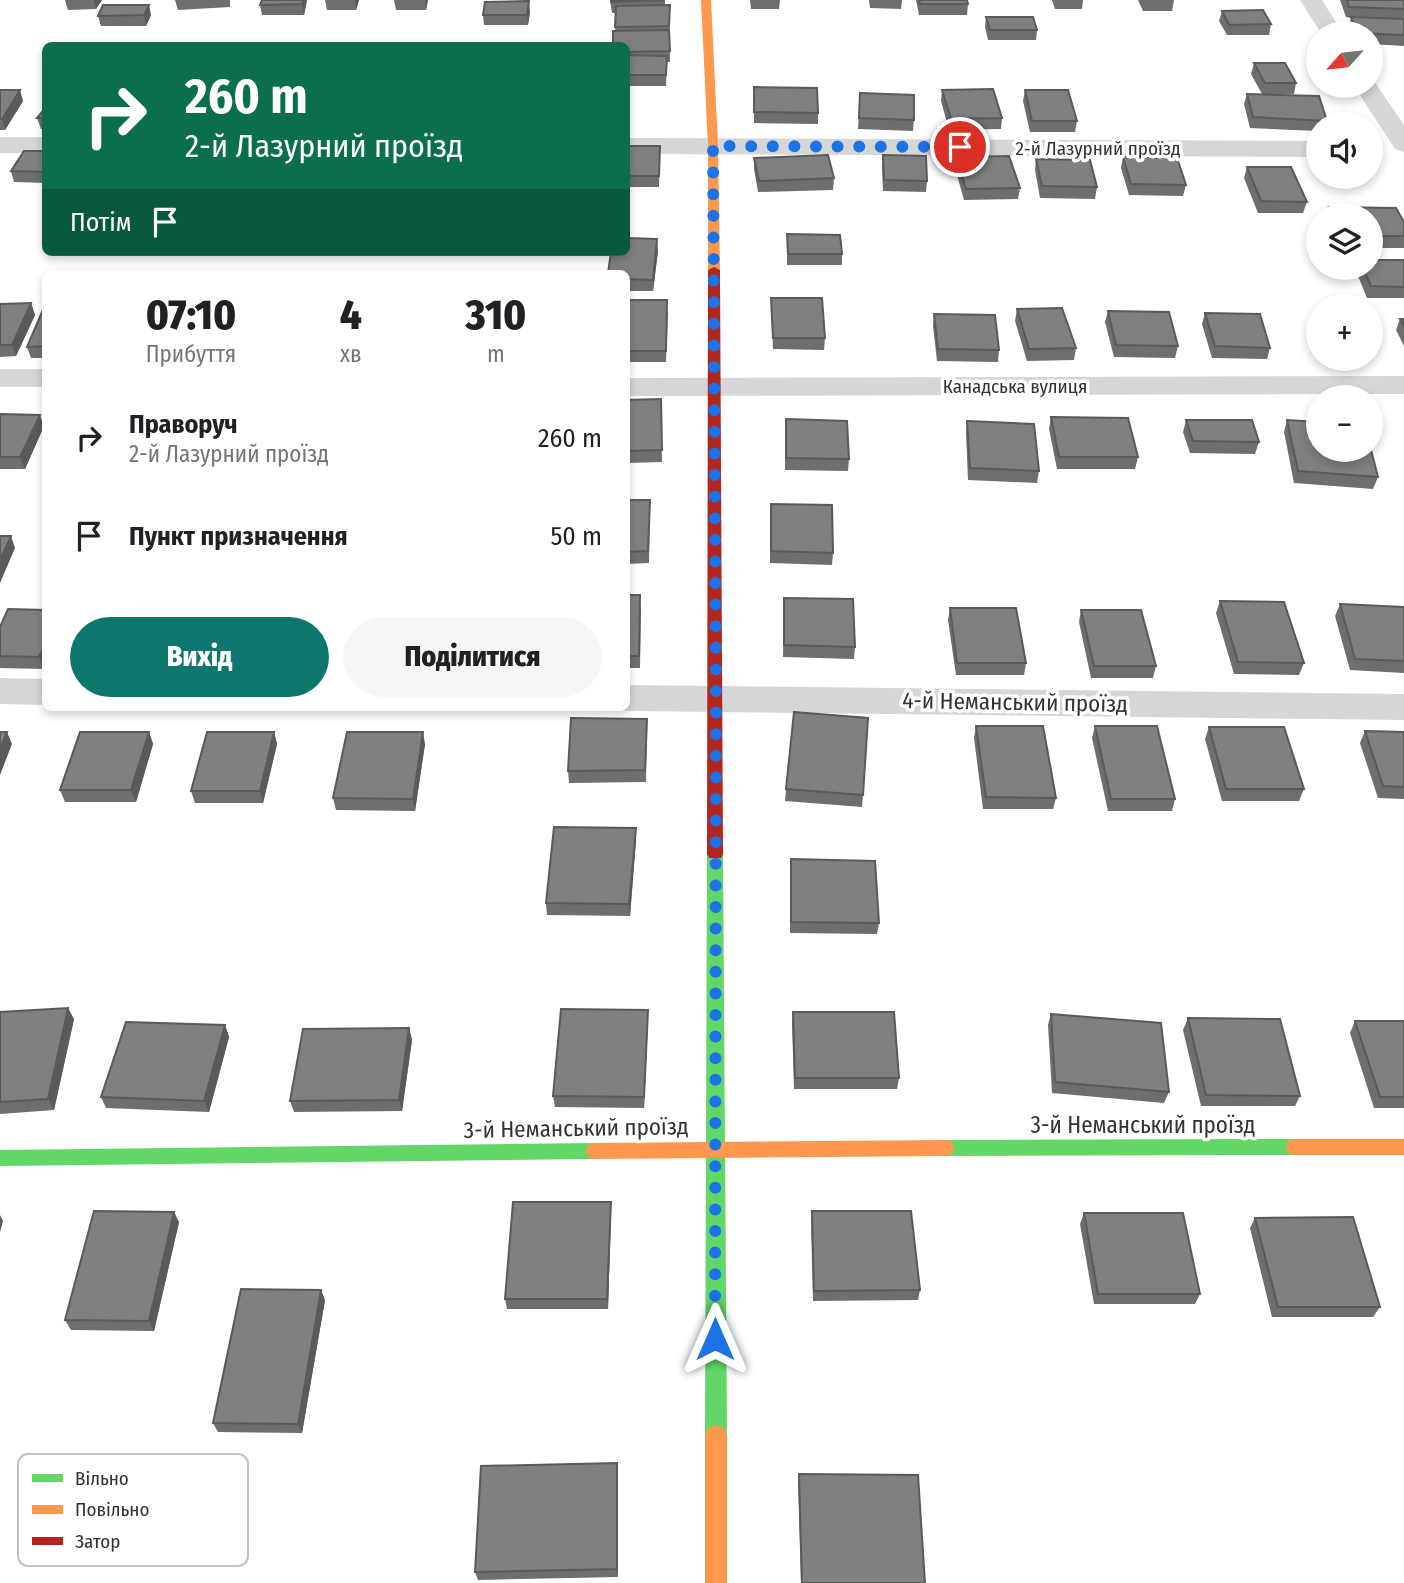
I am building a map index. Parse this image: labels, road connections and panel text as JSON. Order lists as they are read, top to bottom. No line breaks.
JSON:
{"streets":{"street":["2-й Лазурний проїзд","Канадська вулиця","4-й Неманський проїзд","3-й Неманський проїзд"]},"legend":["Вільно","Повільно","Затор"],"north":"bottom left","page":{"map_buttons":["+","−"],"turn":["260 m","2-й Лазурний проїзд"],"then":"Потім","eta":["07:10","Прибуття","4","хв","310","m"],"list":[{"name":"Праворуч","note":"2-й Лазурний проїзд","value":"260 m"},{"name":"Пункт призначення","value":"50 m"}],"buttons":["Вихід","Поділитися"]}}
